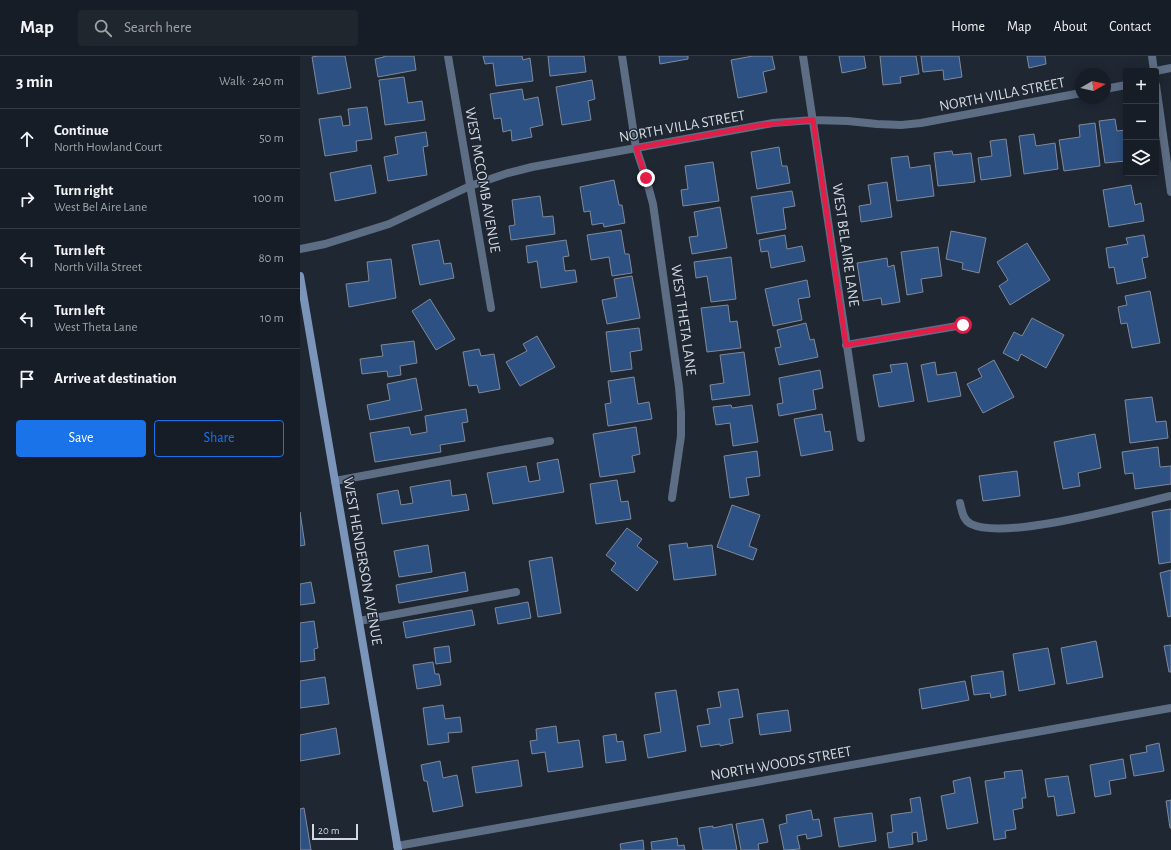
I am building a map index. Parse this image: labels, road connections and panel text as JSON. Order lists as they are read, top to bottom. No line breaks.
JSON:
{"streets":{"main road":["WEST HENDERSON AVENUE"],"street":["NORTH VILLA STREET","WEST MCCOMB AVENUE","WEST BEL AIRE LANE","WEST THETA LANE","NORTH WOODS STREET"]},"crossings":[["NORTH VILLA STREET","WEST MCCOMB AVENUE"],["NORTH VILLA STREET","WEST BEL AIRE LANE"],["NORTH VILLA STREET","WEST THETA LANE"],["WEST HENDERSON AVENUE","NORTH WOODS STREET"]],"scale_bar":"20 m","north":"right","page":{"header":"Map","search":"Search here","nav":["Home","Map","About","Contact"],"heading":["3 min","Walk · 240 m"],"map_buttons":["+","−"],"list":[["Continue","North Howland Court","50 m"],["Turn right","West Bel Aire Lane","100 m"],["Turn left","North Villa Street","80 m"],["Turn left","West Theta Lane","10 m"],"Arrive at destination"],"buttons":["Save","Share"],"scale":"20 m"}}
